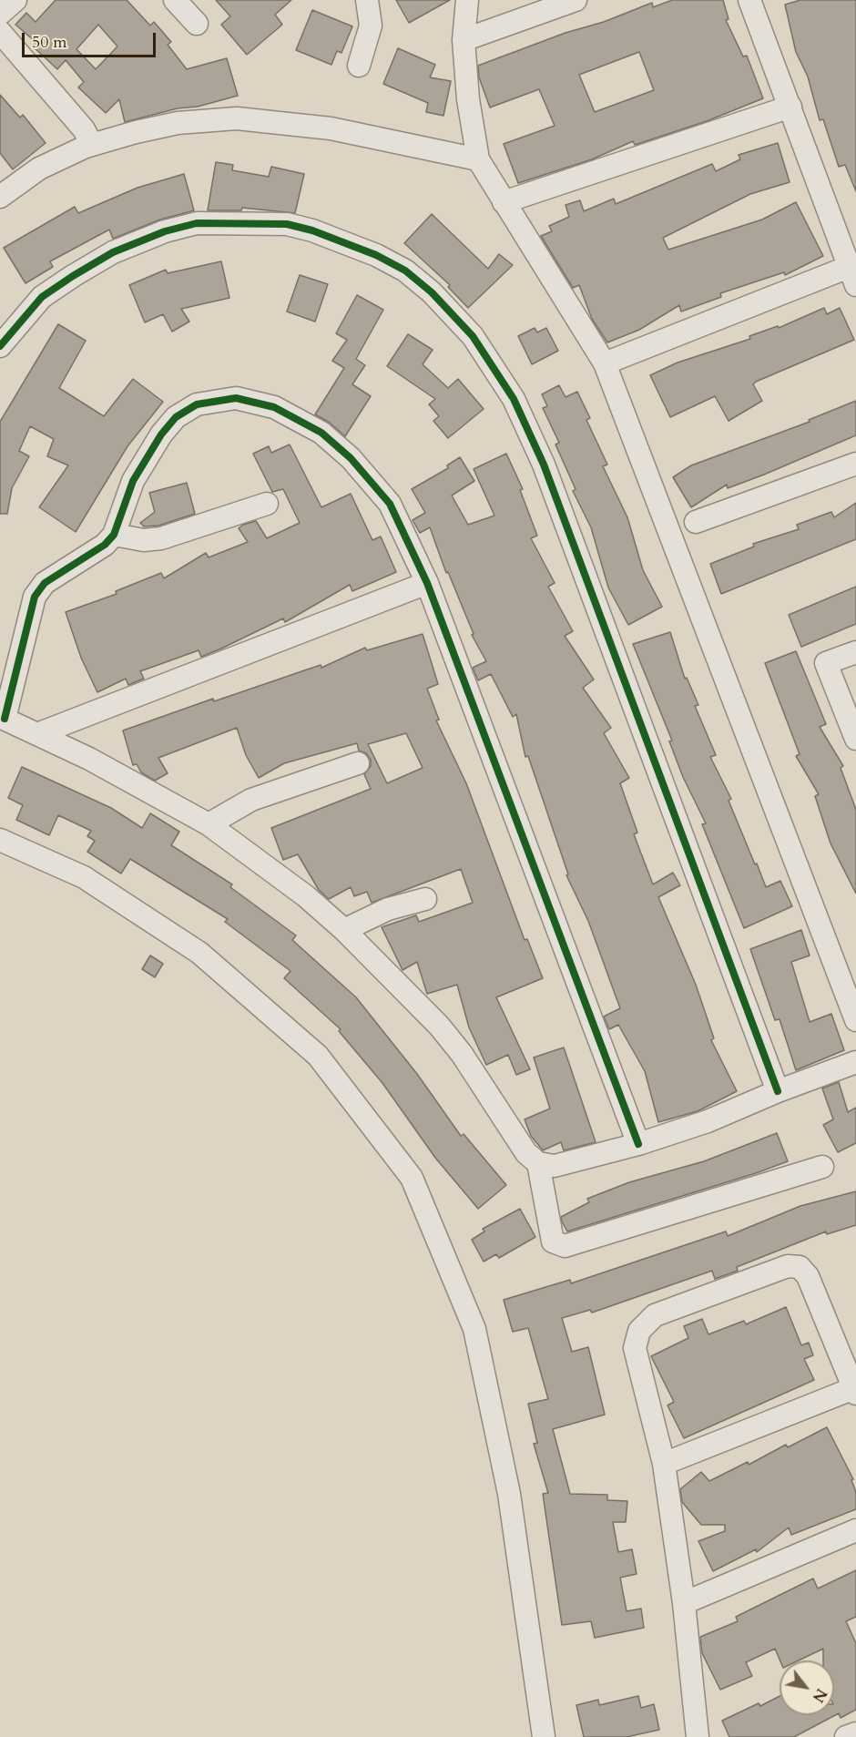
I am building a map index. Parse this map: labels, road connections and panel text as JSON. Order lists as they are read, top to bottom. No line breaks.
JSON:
{"scale_bar":"50 m","north":"bottom right"}
